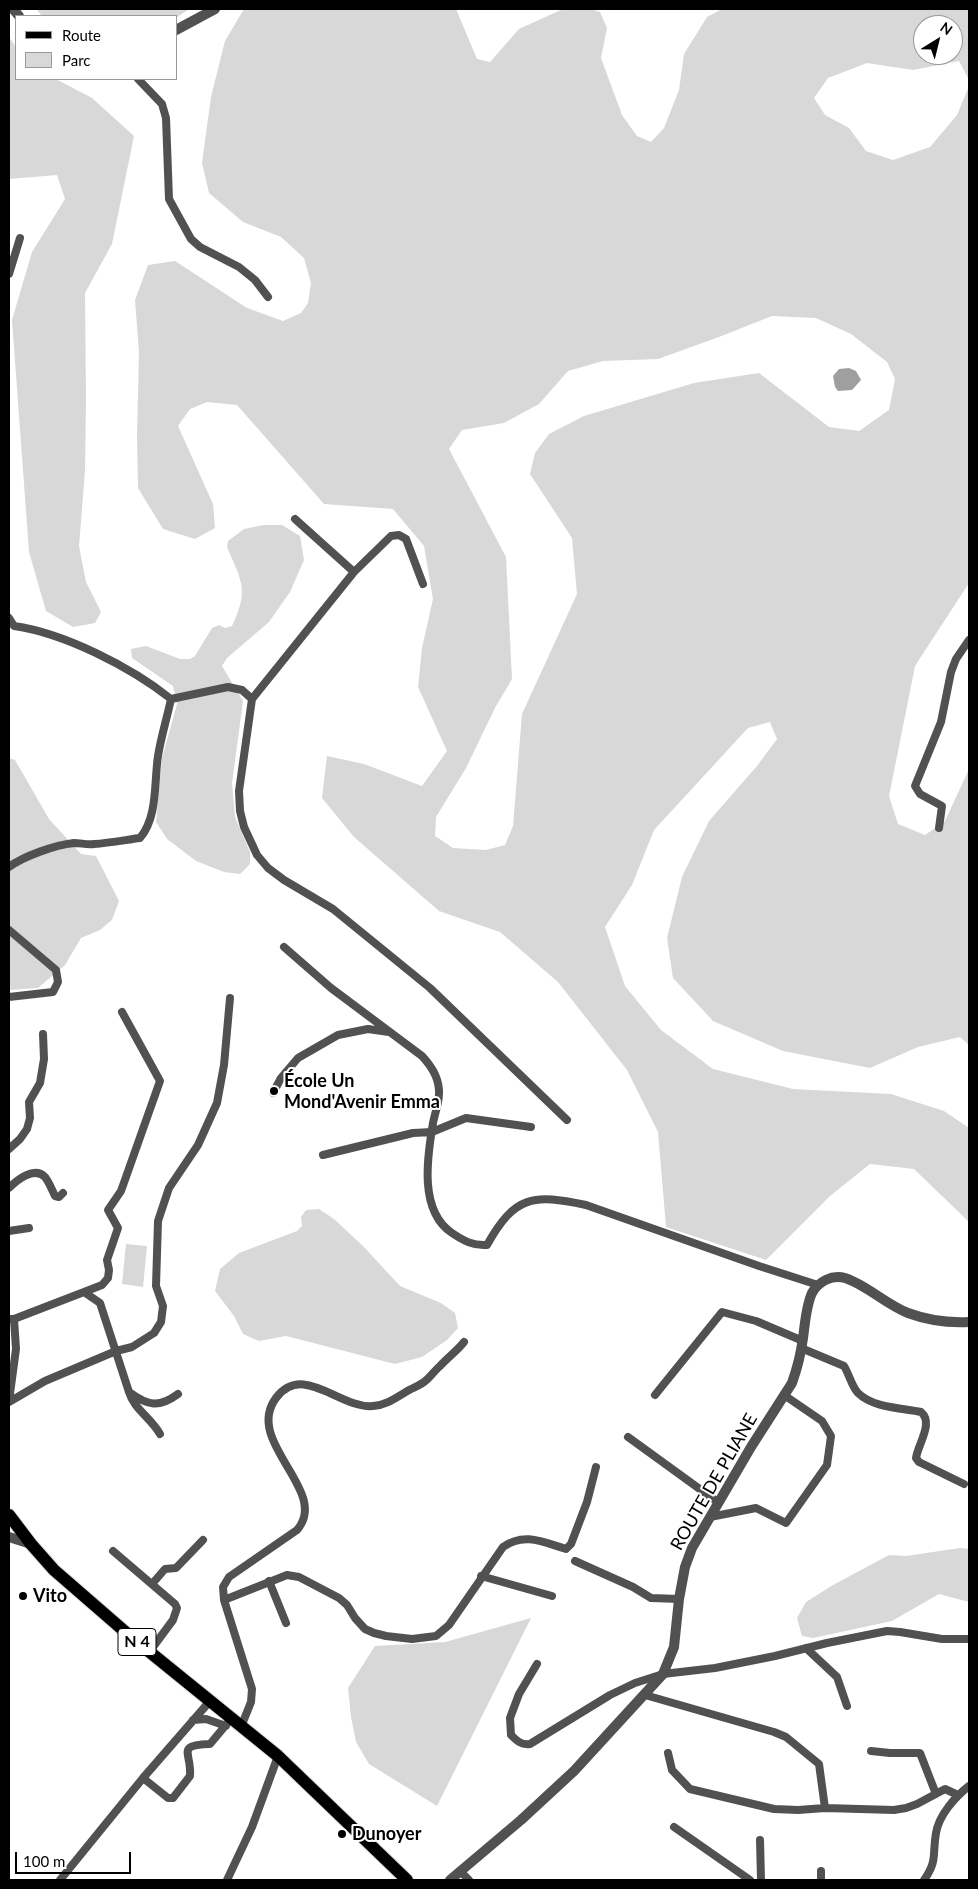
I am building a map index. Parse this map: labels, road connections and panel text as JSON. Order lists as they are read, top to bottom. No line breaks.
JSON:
{"streets":{"main road":["N 4"],"street":["ROUTE DE PLIANE"]},"places":["École Un Mond'Avenir Emma","Vito","Dunoyer"],"legend":["Route","Parc"],"scale_bar":"100 m","north":"top right"}
